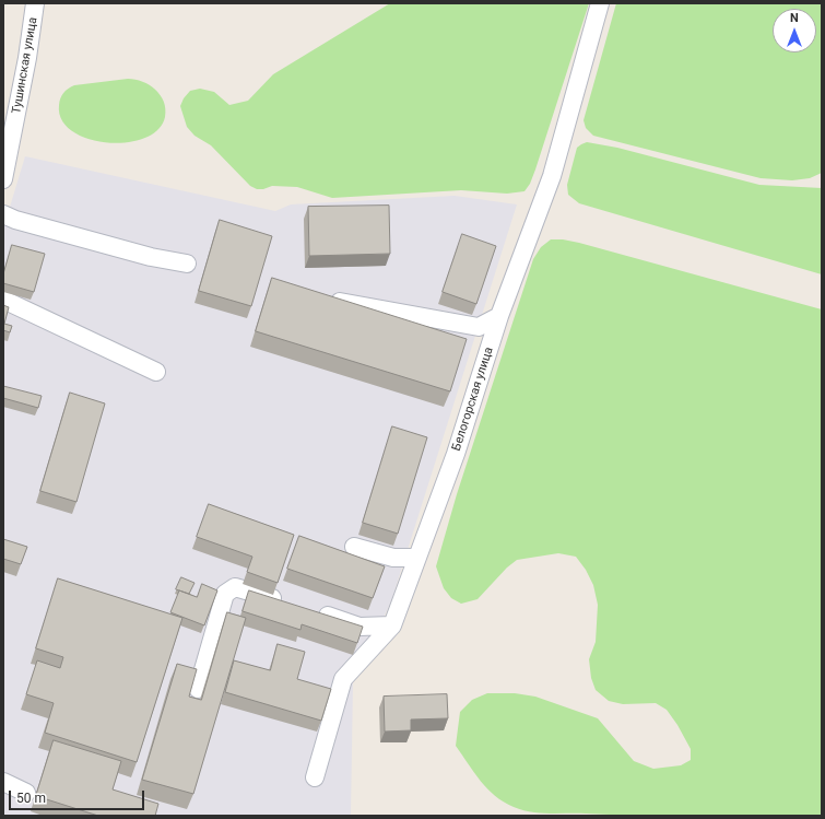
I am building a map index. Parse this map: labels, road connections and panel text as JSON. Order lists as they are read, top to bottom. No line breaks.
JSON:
{"streets":{"street":["Тушинская улица","Белогорская улица"]},"scale_bar":"50 m","north":"top"}
